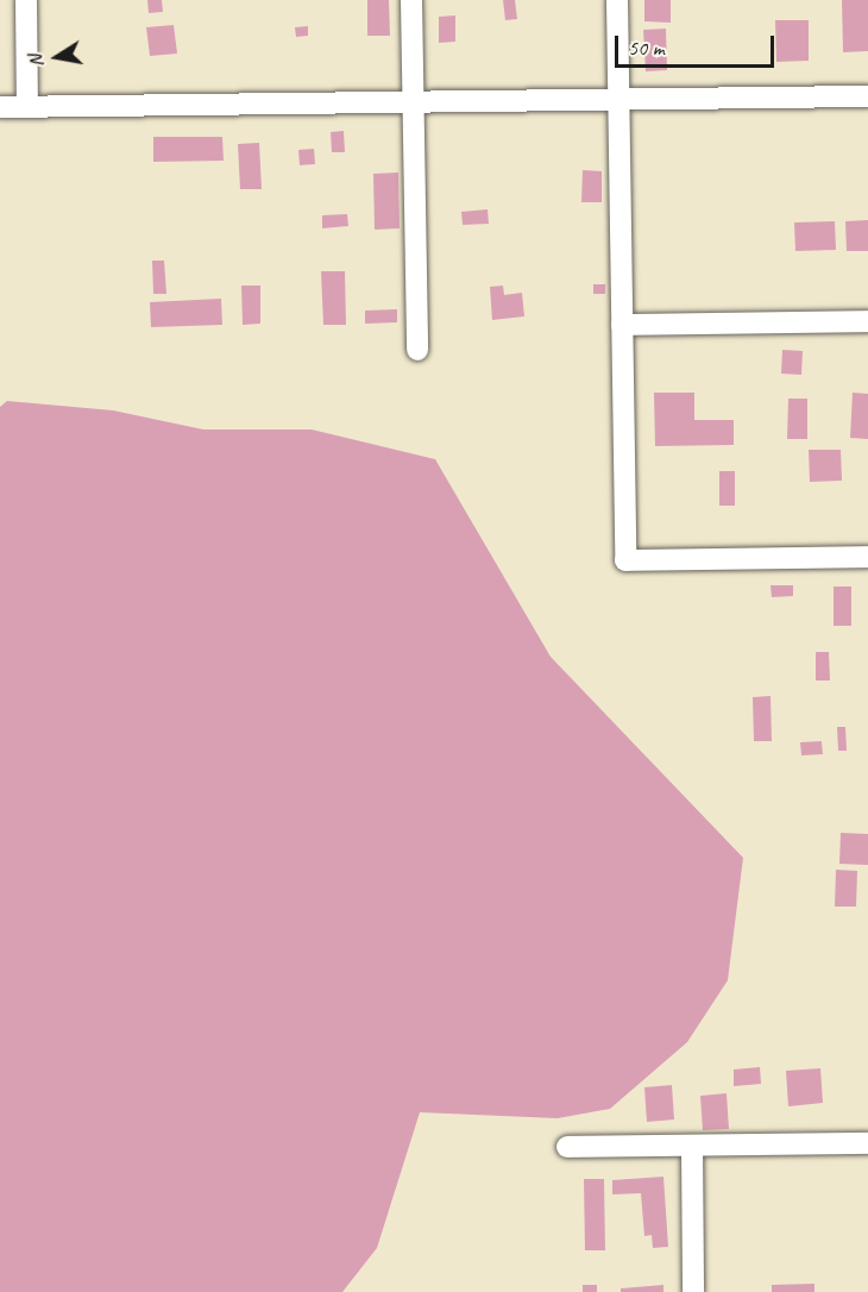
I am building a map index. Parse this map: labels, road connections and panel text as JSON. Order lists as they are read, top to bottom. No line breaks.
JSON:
{"scale_bar":"50 m","north":"left"}
